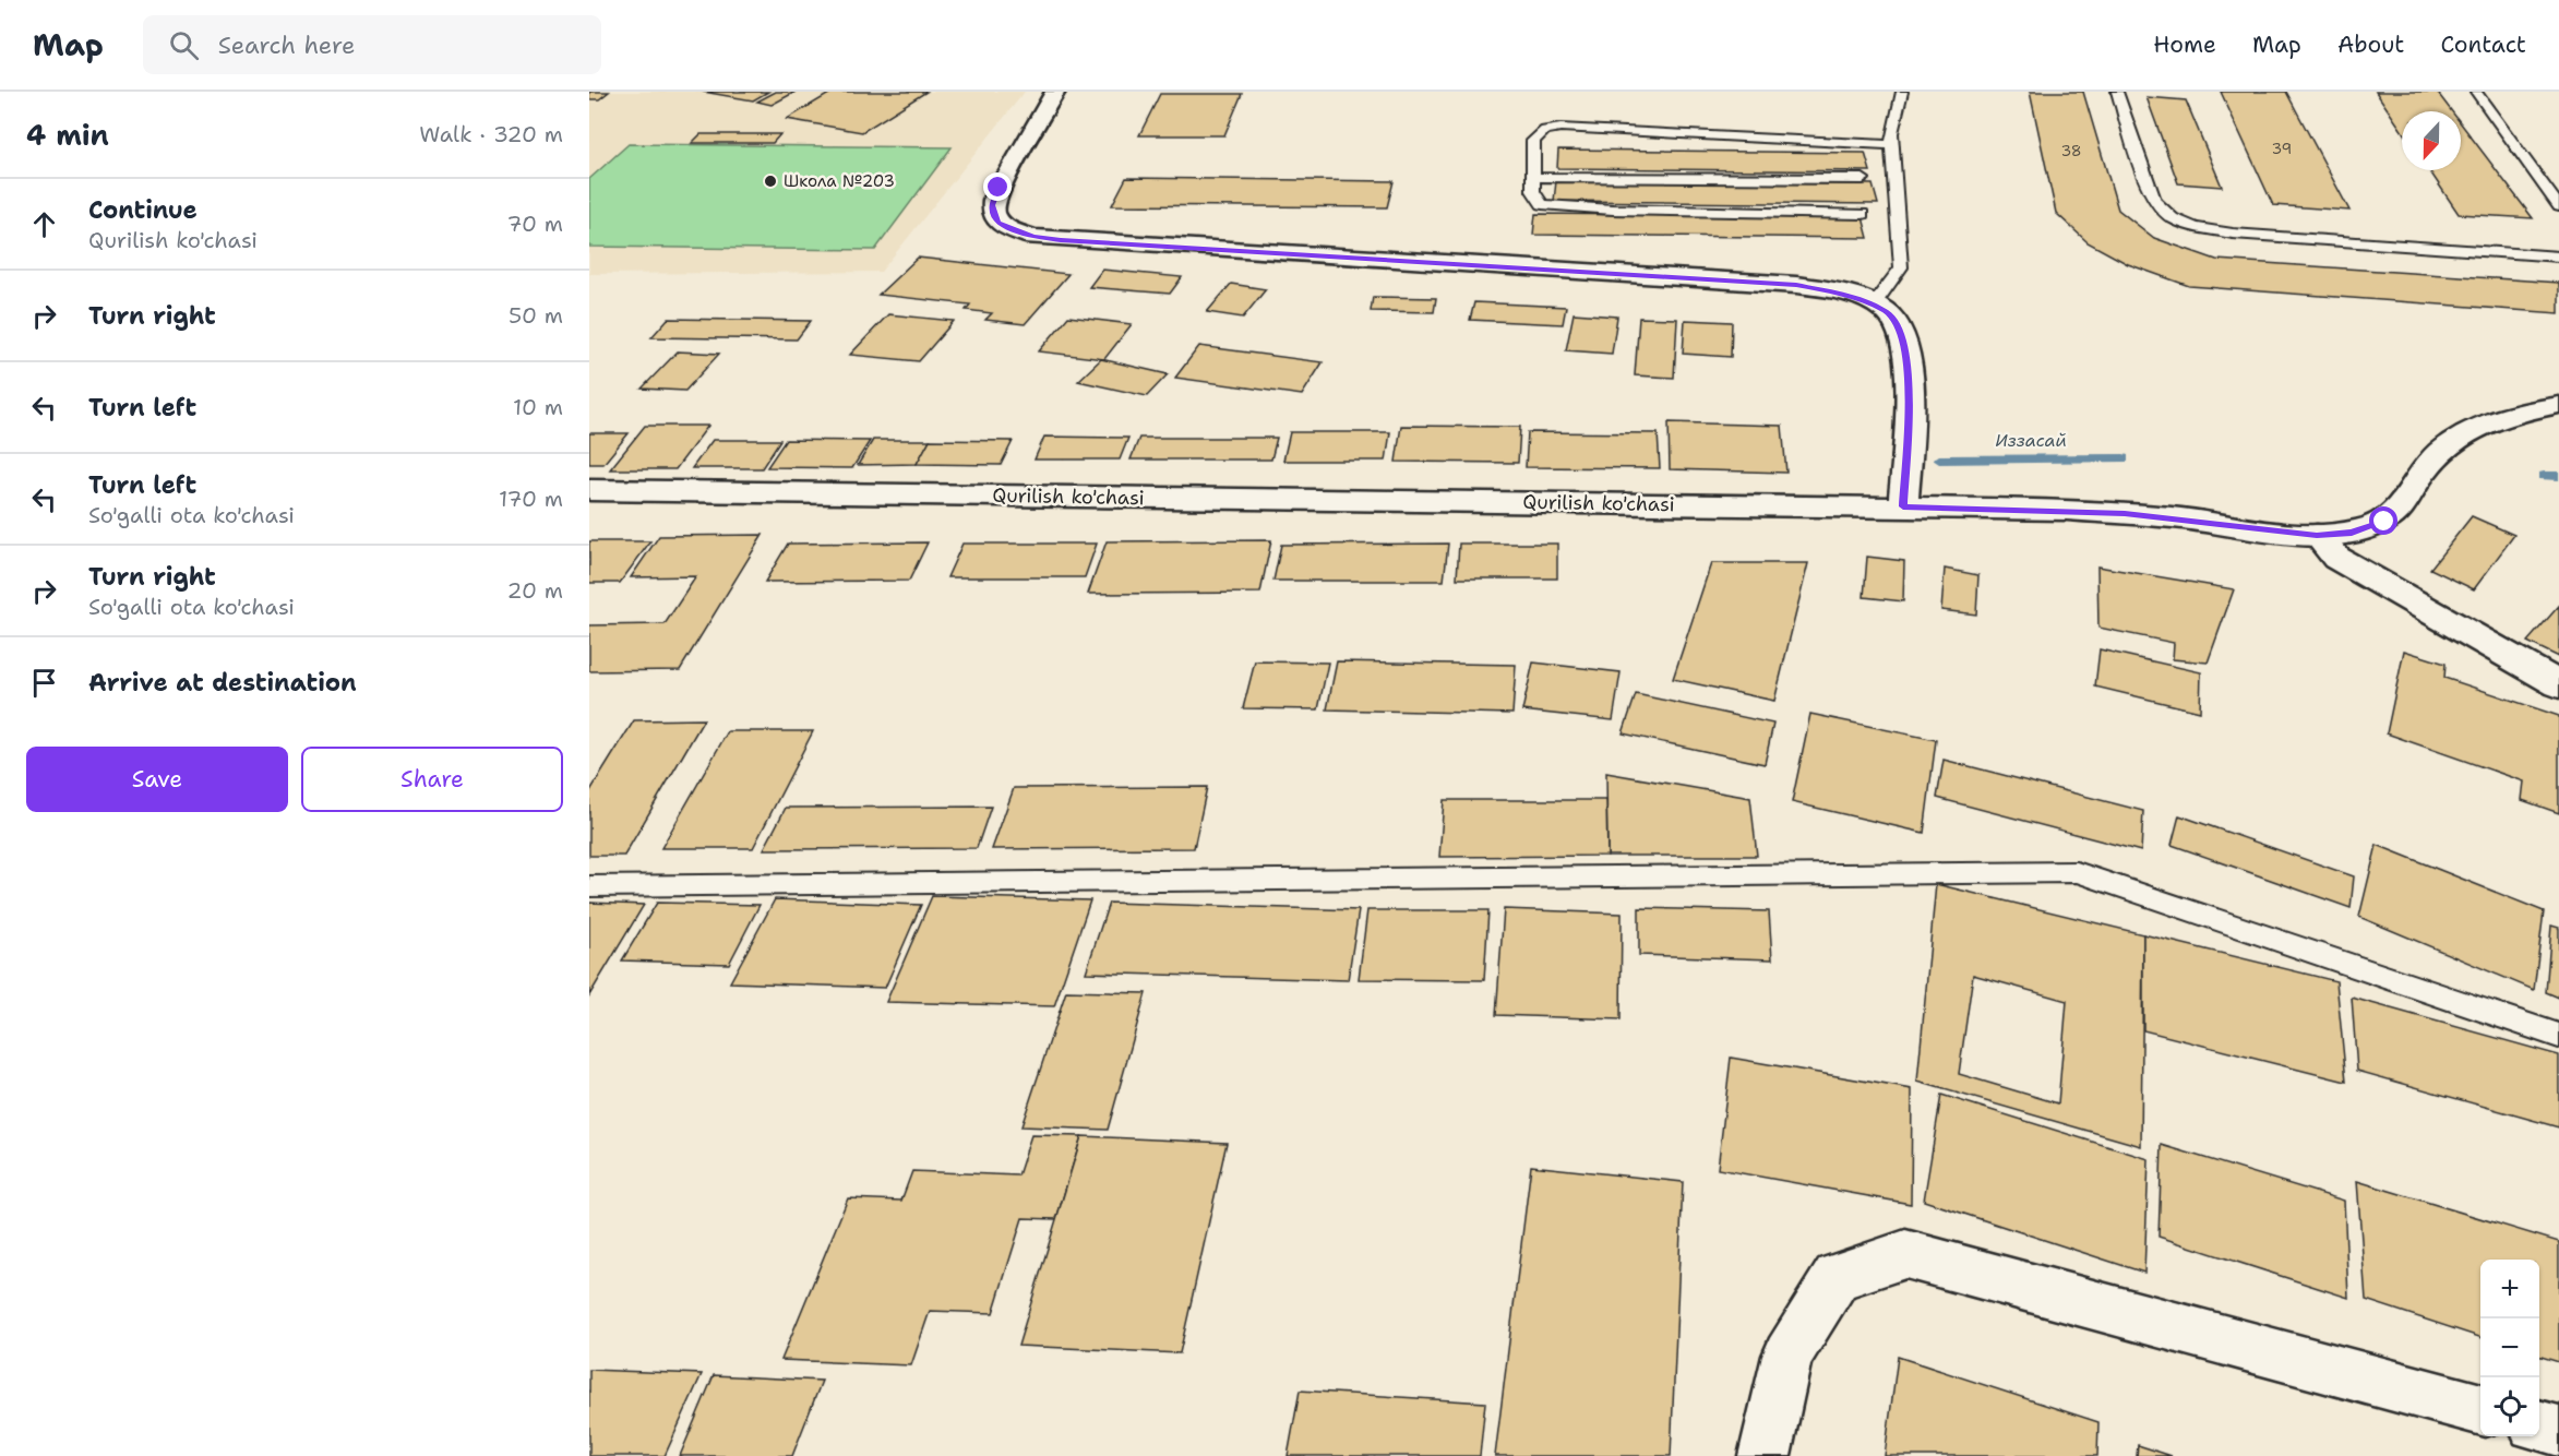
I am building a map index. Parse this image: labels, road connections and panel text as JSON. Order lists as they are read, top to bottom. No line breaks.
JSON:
{"streets":{"street":["Qurilish ko'chasi"]},"water":["Иззасай"],"places":["Школа №203"],"house_numbers":["39","38"],"north":"bottom","page":{"header":"Map","search":"Search here","nav":["Home","Map","About","Contact"],"heading":["4 min","Walk · 320 m"],"list":[["Continue","Qurilish ko'chasi","70 m"],["Turn right","50 m"],["Turn left","10 m"],["Turn left","So'galli ota ko'chasi","170 m"],["Turn right","So'galli ota ko'chasi","20 m"],"Arrive at destination"],"buttons":["Save","Share"],"map_buttons":["+","−"]}}
